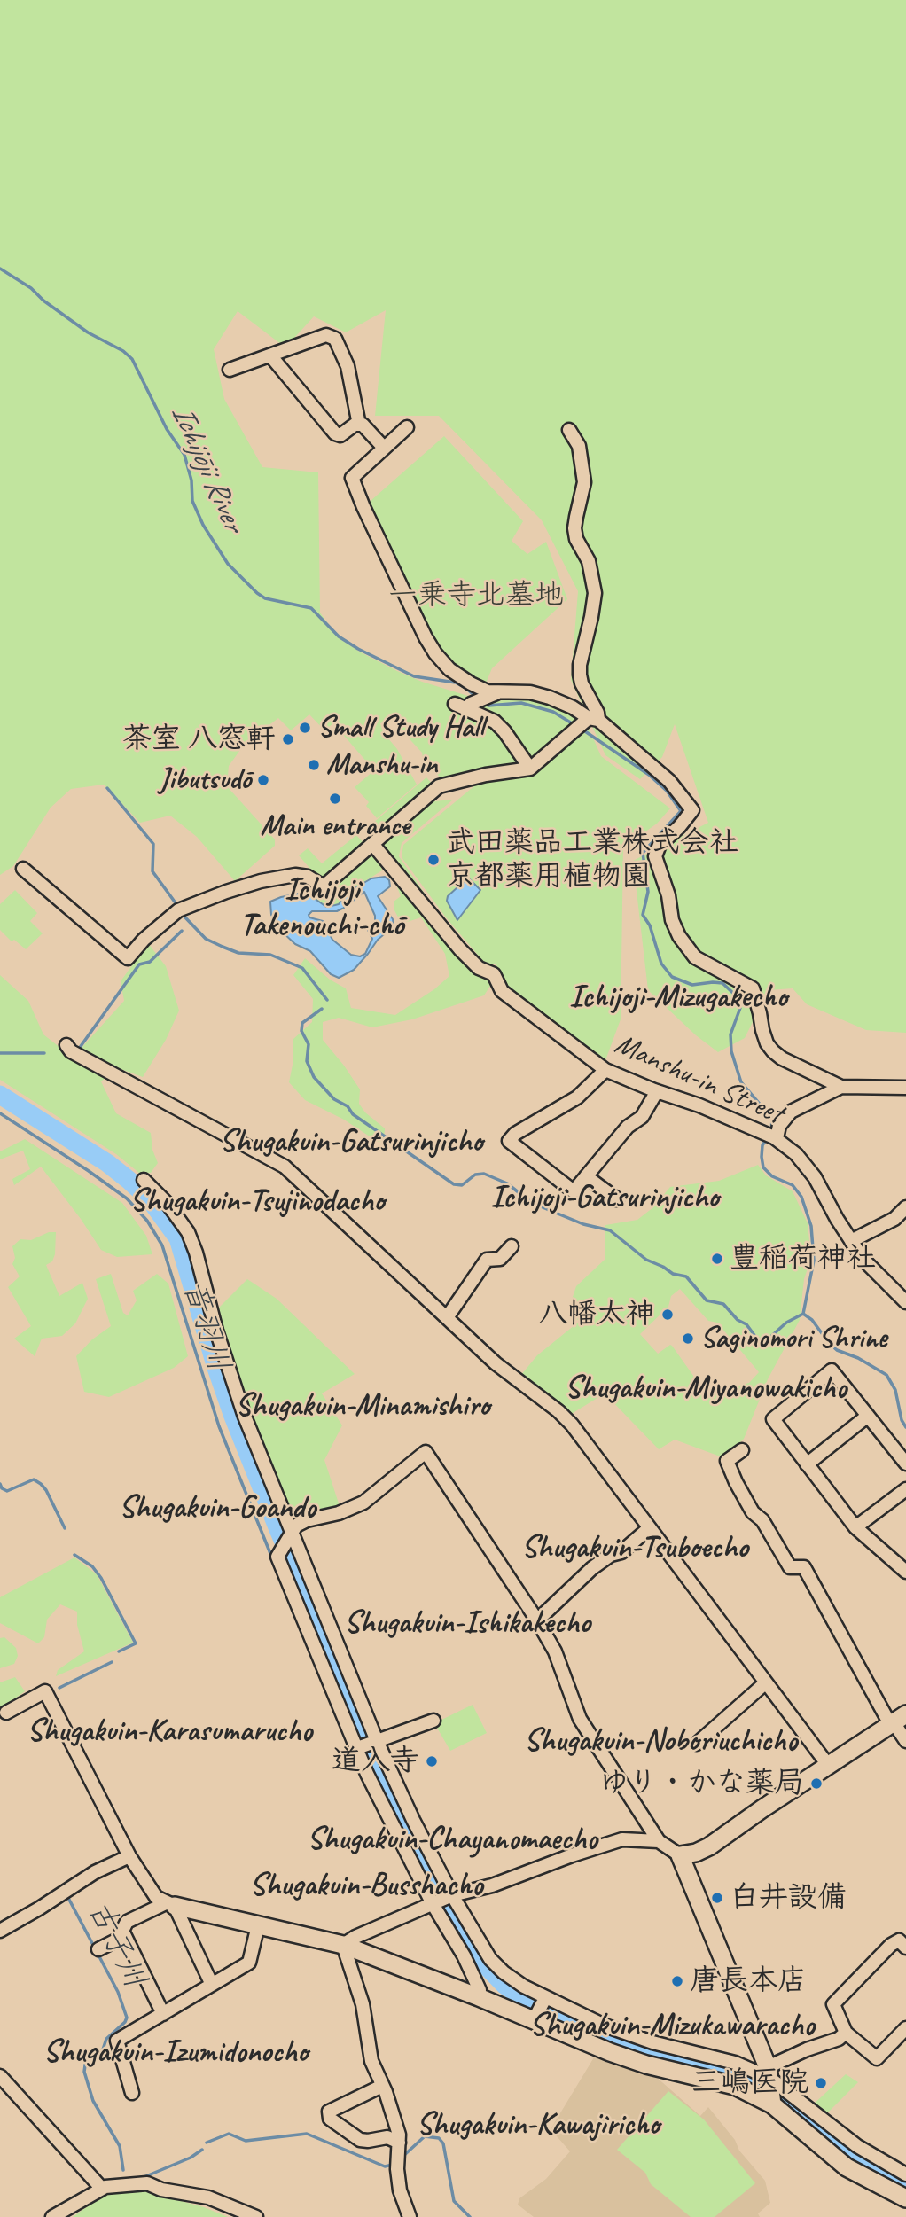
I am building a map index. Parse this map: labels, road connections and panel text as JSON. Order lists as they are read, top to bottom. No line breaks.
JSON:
{"streets":{"street":["Manshu-in Street"]},"districts":["Ichijoji Takenouchi-chō","Ichijoji-Mizugakecho","Shugakuin-Gatsurinjicho","Ichijoji-Gatsurinjicho","Shugakuin-Tsujinodacho","Shugakuin-Miyanowakicho","Shugakuin-Minamishiro","Shugakuin-Goando","Shugakuin-Tsuboecho","Shugakuin-Ishikakecho","Shugakuin-Karasumarucho","Shugakuin-Noboriuchicho","Shugakuin-Chayanomaecho","Shugakuin-Busshacho","Shugakuin-Mizukawaracho","Shugakuin-Izumidonocho","Shugakuin-Kawajiricho"],"water":["Ichijōji River","音羽川","古子川"],"parks":["一乗寺北墓地"],"places":["Small Study Hall","茶室 八窓軒","Manshu-in","Jibutsudō","Main entrance","武田薬品工業株式会社 京都薬用植物園","豊稲荷神社","八幡太神","Saginomori Shrine","道入寺","ゆり・かな薬局","白井設備","唐長本店","三嶋医院"]}
